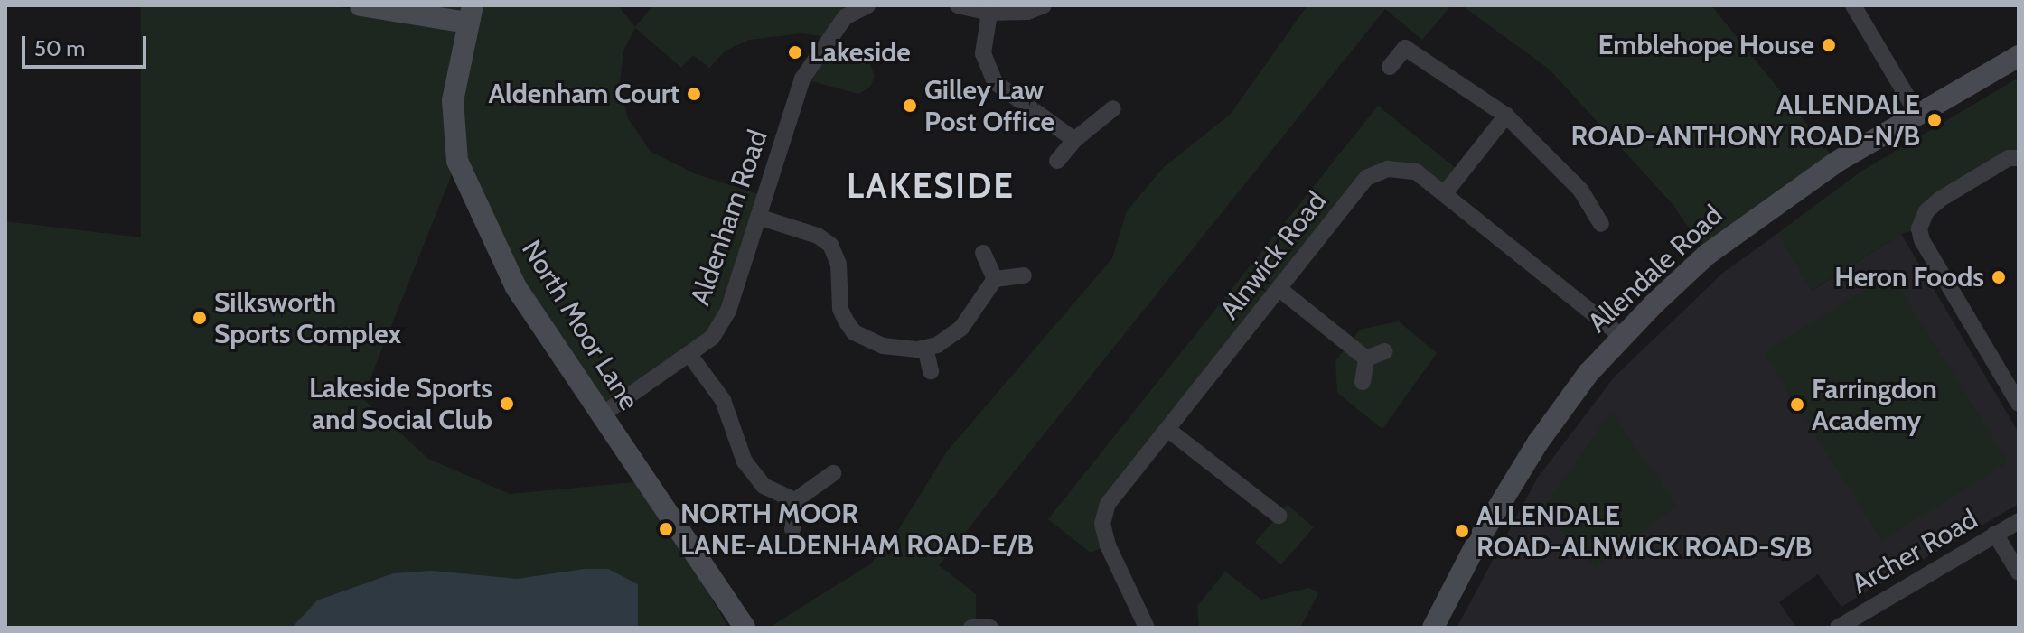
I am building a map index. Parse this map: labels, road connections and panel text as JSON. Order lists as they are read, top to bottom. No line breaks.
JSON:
{"streets":{"street":["Aldenham Road","Alnwick Road","Allendale Road","North Moor Lane","Archer Road"]},"crossings":[["Aldenham Road","North Moor Lane"],["Alnwick Road","Allendale Road"]],"districts":["LAKESIDE"],"places":["Emblehope House","Lakeside","Aldenham Court","Gilley Law Post Office","ALLENDALE ROAD-ANTHONY ROAD-N/B","Heron Foods","Silksworth Sports Complex","Lakeside Sports and Social Club","Farringdon Academy","NORTH MOOR LANE-ALDENHAM ROAD-E/B","ALLENDALE ROAD-ALNWICK ROAD-S/B"],"scale_bar":"50 m"}
